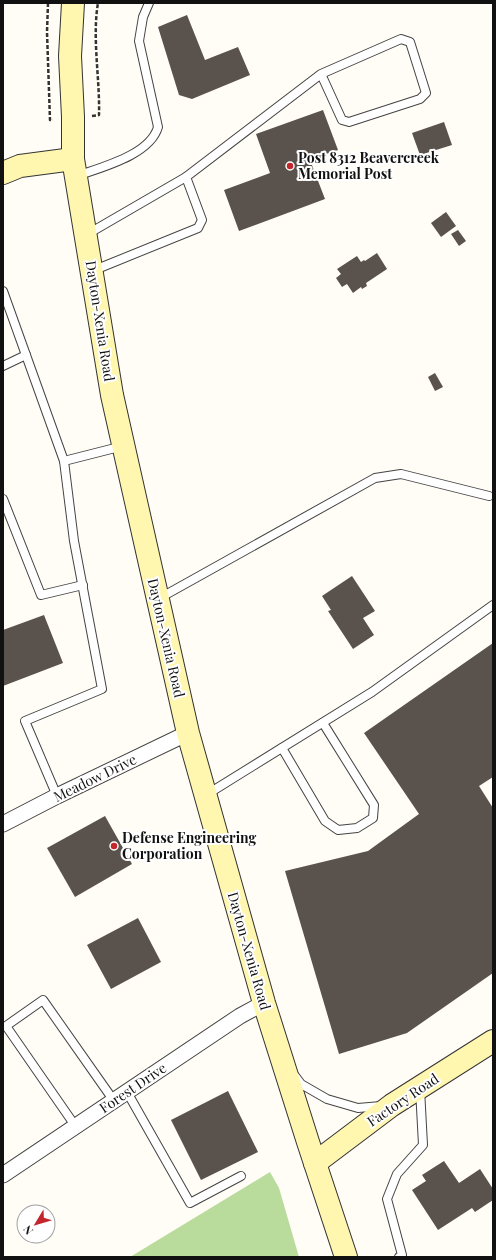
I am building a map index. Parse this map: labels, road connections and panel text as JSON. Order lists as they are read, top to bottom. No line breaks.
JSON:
{"streets":{"main road":["Dayton-Xenia Road","Factory Road"],"street":["Meadow Drive","Forest Drive"]},"crossings":[["Dayton-Xenia Road","Meadow Drive"],["Dayton-Xenia Road","Forest Drive"],["Dayton-Xenia Road","Factory Road"]],"places":["Post 8312 Beavercreek Memorial Post","Defense Engineering Corporation"],"north":"bottom left"}
